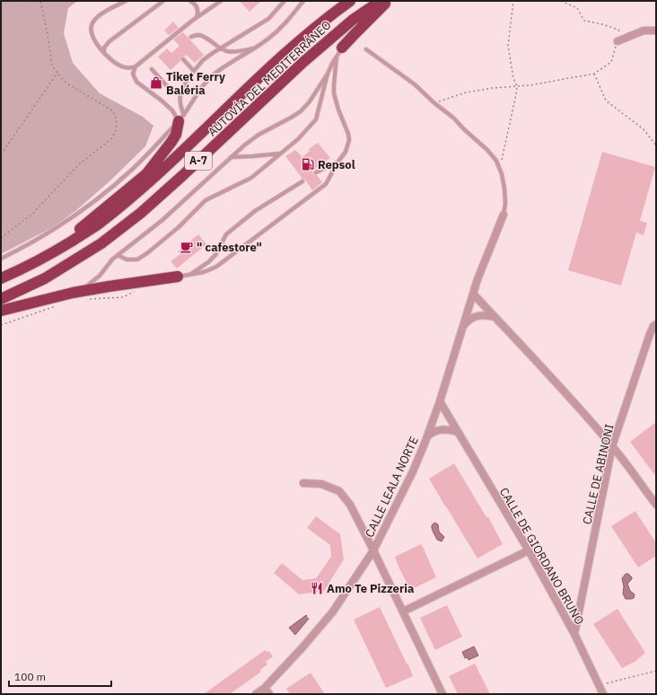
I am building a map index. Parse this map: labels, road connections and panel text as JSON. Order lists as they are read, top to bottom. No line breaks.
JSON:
{"streets":{"highway":["AUTOVÍA DEL MEDITERRÁNEO","A-7"],"street":["CALLE DE ABINONI","CALLE LEALA NORTE","CALLE DE GIORDANO BRUNO"]},"crossings":[["CALLE DE ABINONI","CALLE DE GIORDANO BRUNO"],["CALLE LEALA NORTE","CALLE DE GIORDANO BRUNO"]],"places":{"shop":["Tiket Ferry Baléria"],"fuel station":["Repsol"],"cafe":["\" cafestore\""],"restaurant":["Amo Te Pizzeria"]},"scale_bar":"100 m"}
